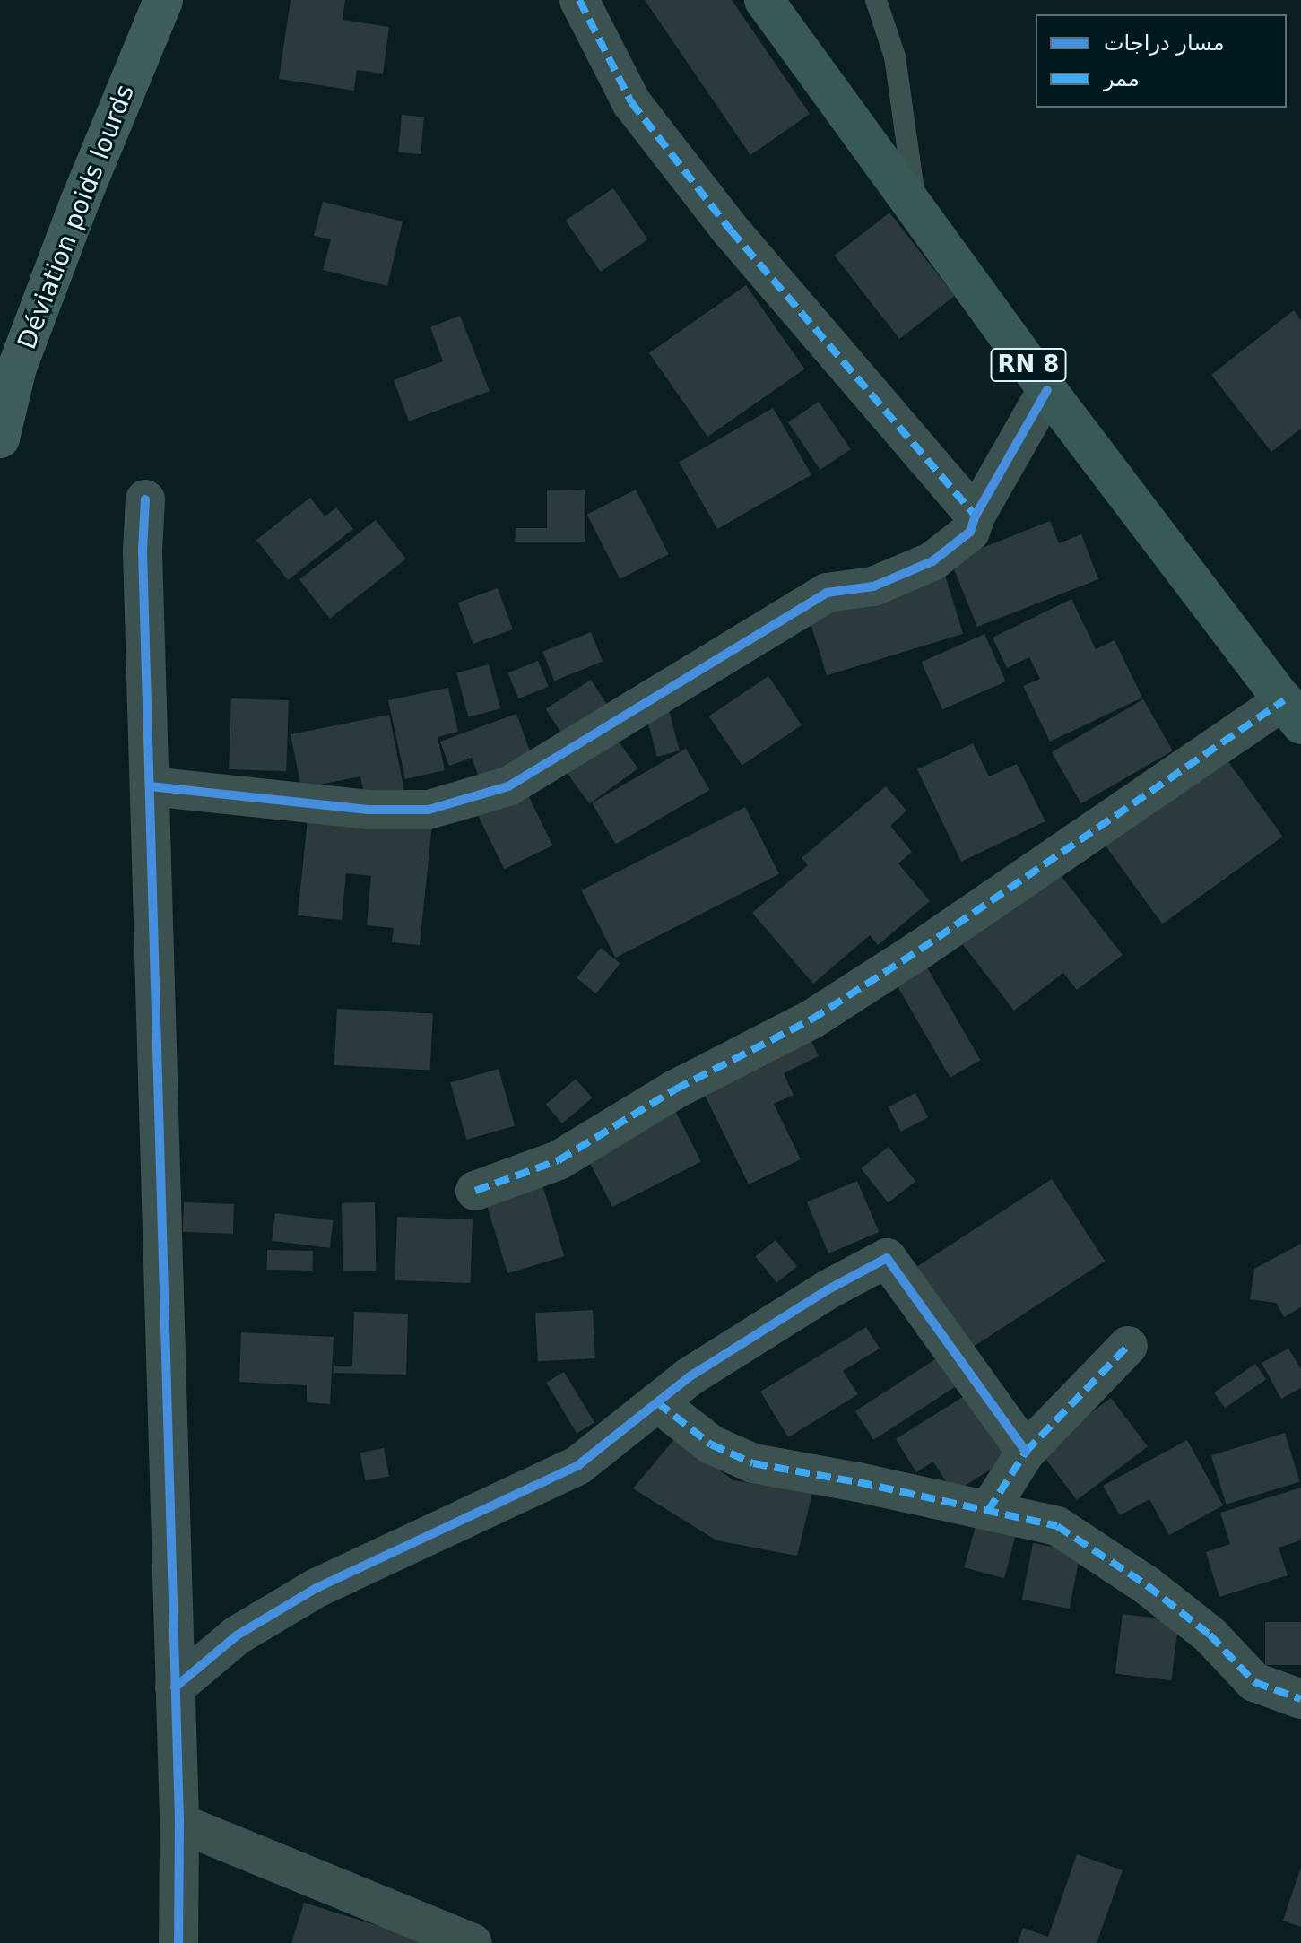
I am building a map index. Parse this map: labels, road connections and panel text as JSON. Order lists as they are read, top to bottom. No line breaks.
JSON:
{"streets":{"highway":["RN 8"],"main road":["Déviation poids lourds"]},"legend":["مسار دراجات","ممر"]}
